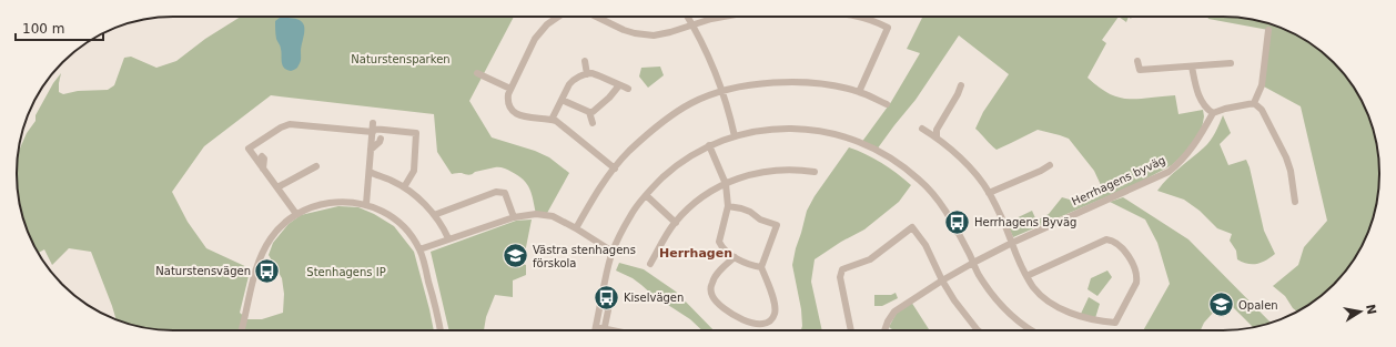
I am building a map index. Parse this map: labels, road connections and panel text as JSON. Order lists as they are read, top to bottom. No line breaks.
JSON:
{"streets":{"street":["Herrhagens byväg"]},"districts":["Herrhagen"],"parks":["Naturstensparken","Stenhagens IP"],"places":{"bus stop":["Herrhagens Byväg","Naturstensvägen","Kiselvägen"],"school or university":["Västra stenhagens förskola","Opalen"]},"scale_bar":"100 m","north":"right"}
